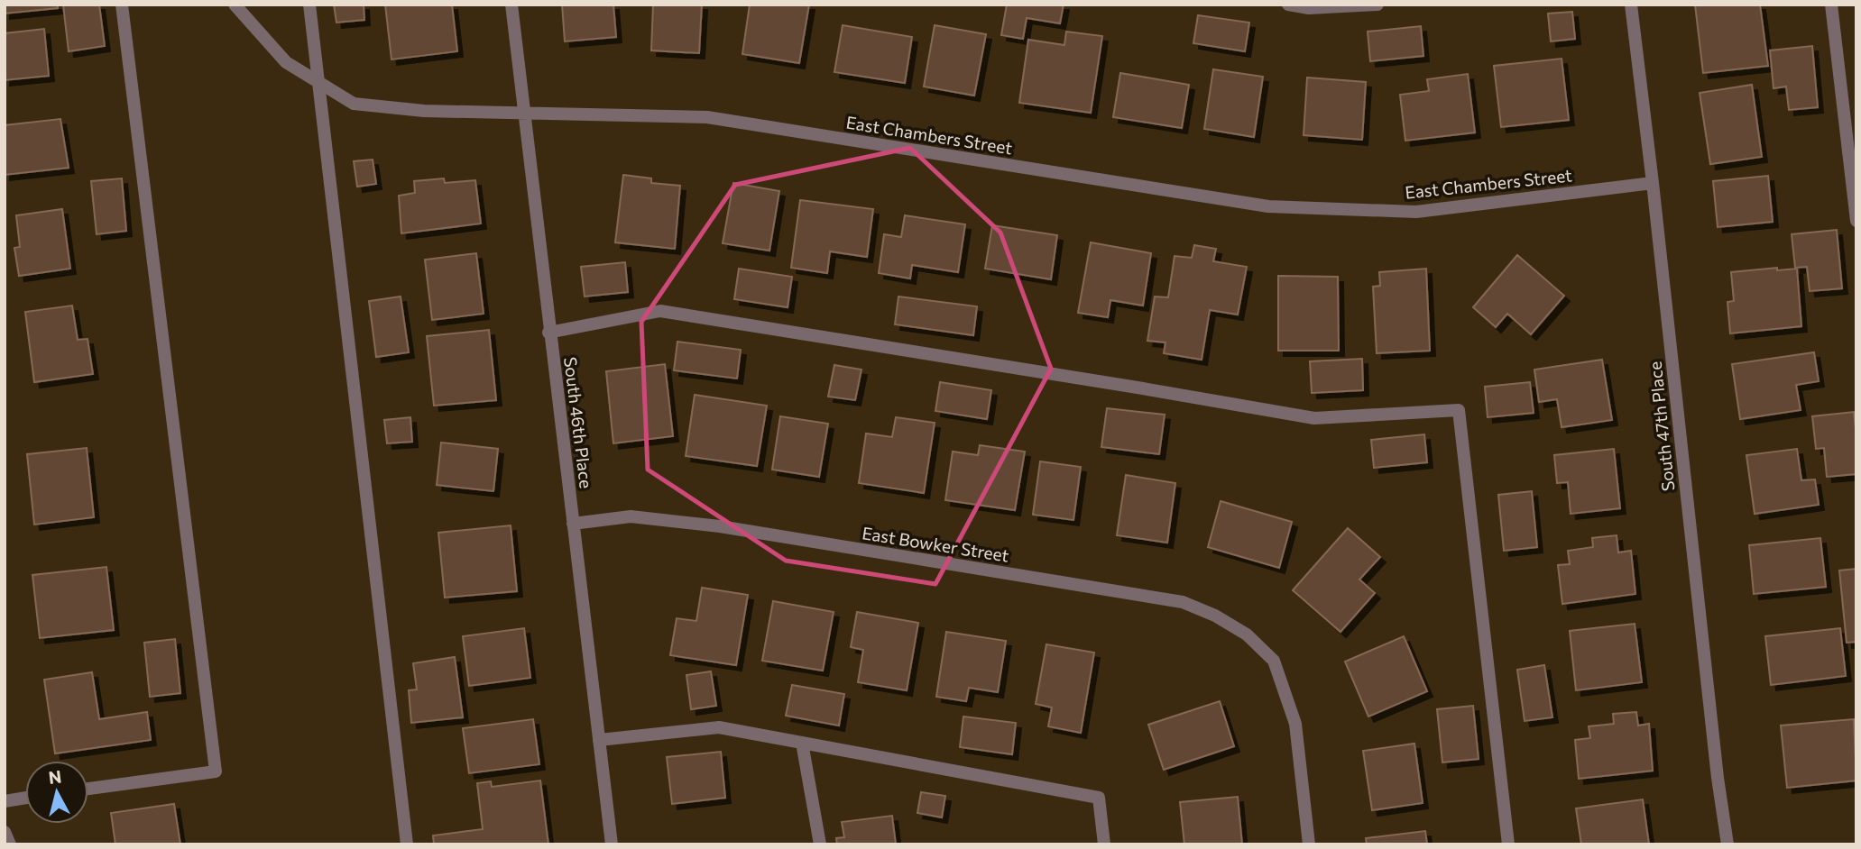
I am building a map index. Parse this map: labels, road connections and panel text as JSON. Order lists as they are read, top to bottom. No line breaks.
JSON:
{"streets":{"street":["East Chambers Street","South 46th Place","South 47th Place","East Bowker Street"]},"crossings":[["East Chambers Street","South 46th Place"],["East Chambers Street","South 47th Place"],["South 46th Place","East Bowker Street"]],"north":"top"}
